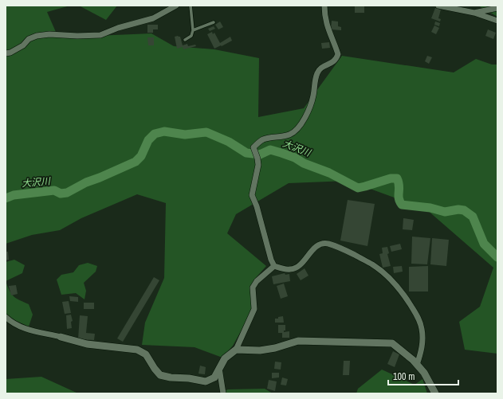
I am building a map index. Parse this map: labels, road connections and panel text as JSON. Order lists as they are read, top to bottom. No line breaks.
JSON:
{"water":["大沢川"],"scale_bar":"100 m"}
